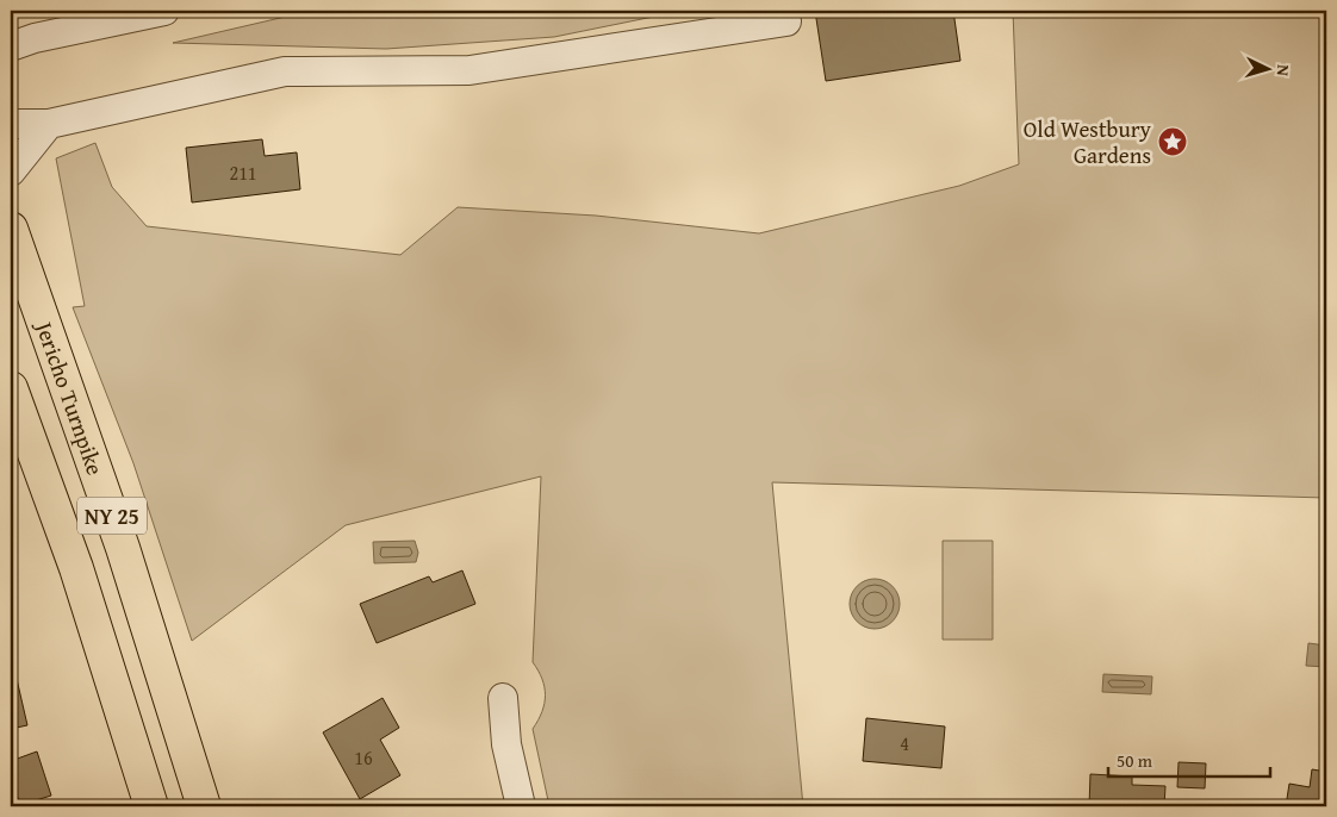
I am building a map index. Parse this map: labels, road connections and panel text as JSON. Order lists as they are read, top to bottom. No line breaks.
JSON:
{"streets":{"main road":["Jericho Turnpike","NY 25"]},"places":{"place":["Old Westbury Gardens"]},"house_numbers":["211","4","16"],"scale_bar":"50 m","north":"right"}
